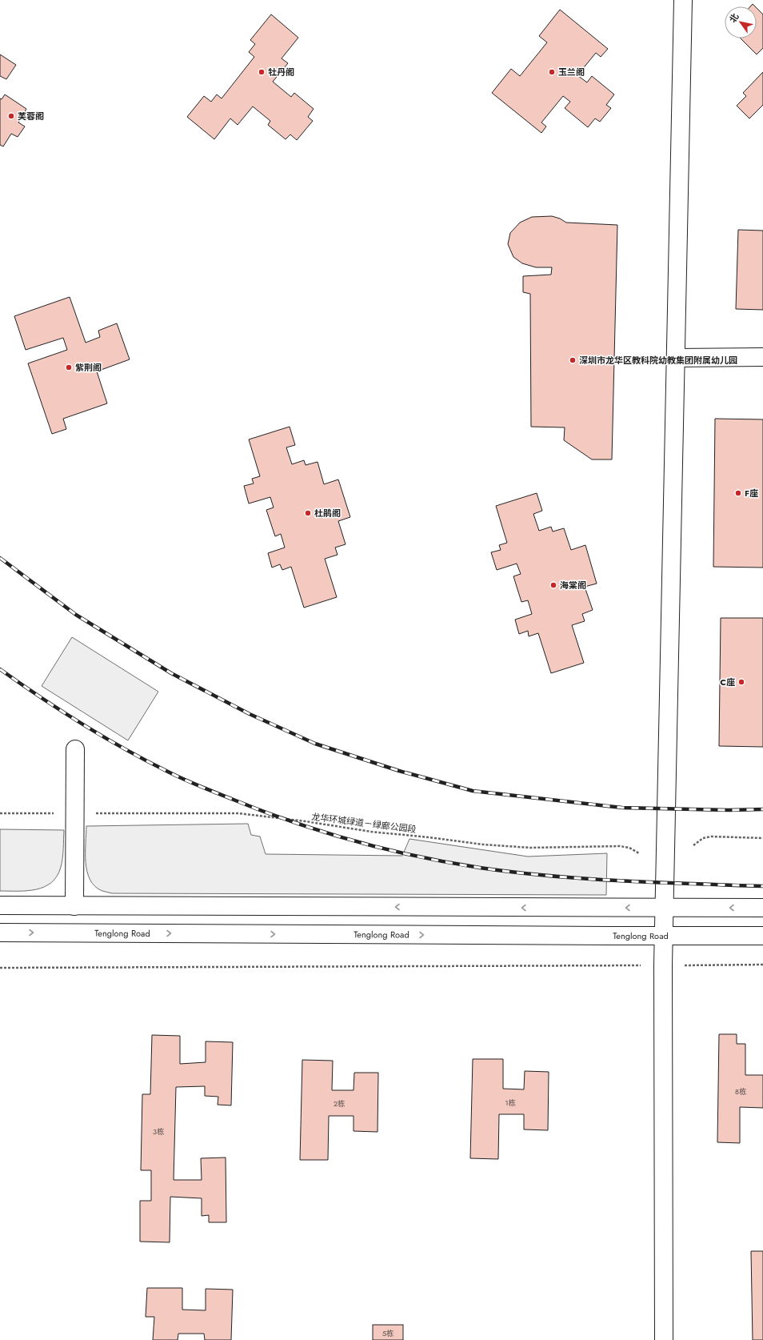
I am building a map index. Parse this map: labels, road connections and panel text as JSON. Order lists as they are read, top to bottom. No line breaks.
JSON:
{"streets":{"main road":["Tenglong Road"],"path":["龙华环城绿道－绿廊公园段"]},"places":["牡丹阁","玉兰阁","芙蓉阁","深圳市龙华区教科院幼教集团附属幼儿园","紫荆阁","F座","杜鹃阁","海棠阁","C座"],"house_numbers":["8栋","1栋","2栋","3栋","5栋"],"north":"top left"}
